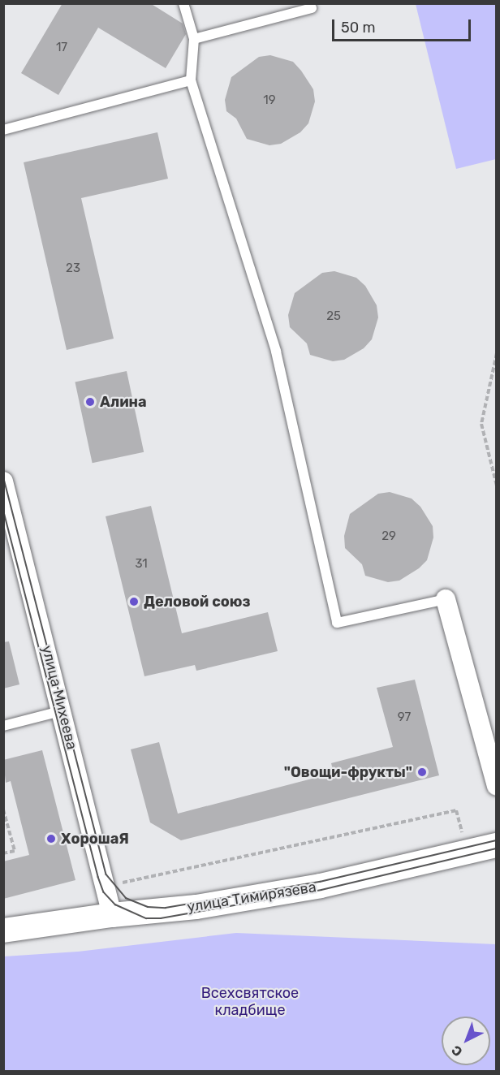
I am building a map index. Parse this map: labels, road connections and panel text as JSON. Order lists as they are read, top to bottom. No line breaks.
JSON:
{"streets":{"street":["улица Михеева","улица Тимирязева"]},"crossings":[["улица Михеева","улица Тимирязева"]],"parks":["Всехсвятское кладбище"],"places":["Алина","Деловой союз","\"Овощи-фрукты\"","ХорошаЯ"],"house_numbers":["17","19","23","25","29","31","97"],"scale_bar":"50 m","north":"bottom left"}
